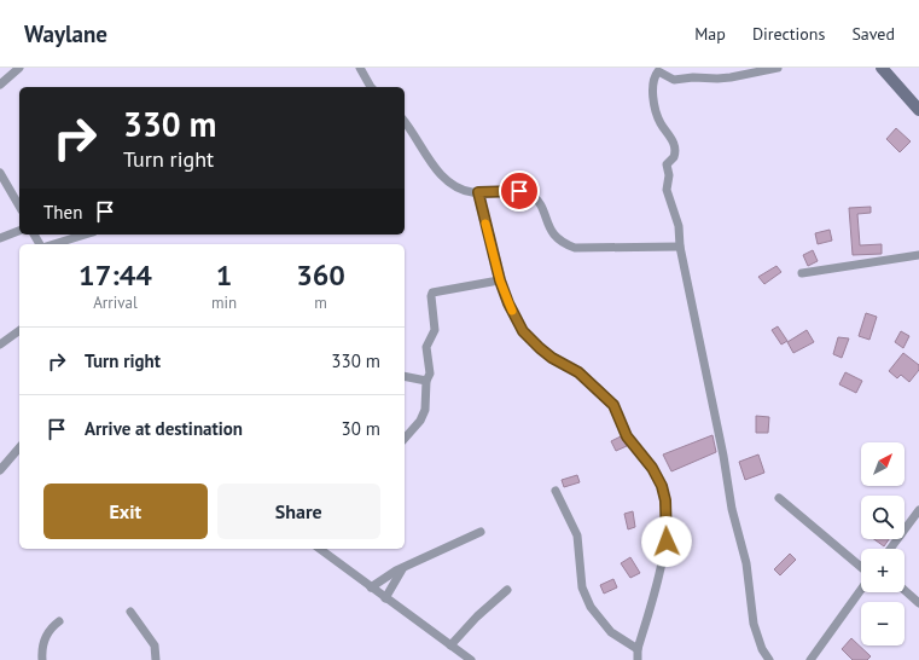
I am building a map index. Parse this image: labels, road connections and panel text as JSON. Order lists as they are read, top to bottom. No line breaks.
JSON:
{"north":"top right","page":{"header":"Waylane","nav":["Map","Directions","Saved"],"turn":["330 m","Turn right"],"then":"Then","eta":["17:44","Arrival","1","min","360","m"],"list":[{"name":"Turn right","value":"330 m"},{"name":"Arrive at destination","value":"30 m"}],"map_buttons":["+","−"],"buttons":["Exit","Share"]}}
